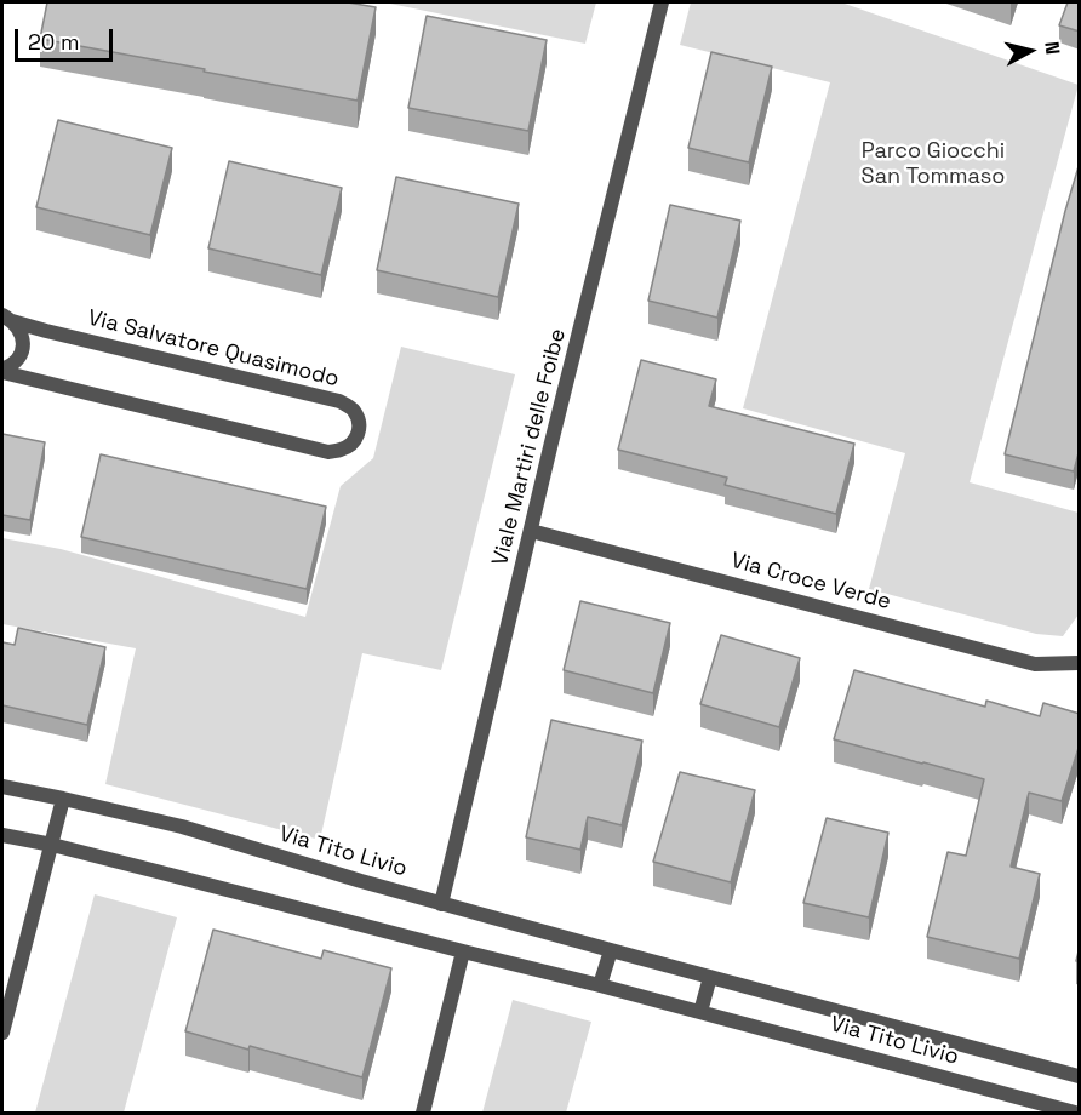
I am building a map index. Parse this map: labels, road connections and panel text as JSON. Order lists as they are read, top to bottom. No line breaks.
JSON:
{"streets":{"street":["Via Salvatore Quasimodo","Viale Martiri delle Foibe","Via Croce Verde","Via Tito Livio"]},"crossings":[["Viale Martiri delle Foibe","Via Croce Verde"],["Viale Martiri delle Foibe","Via Tito Livio"]],"parks":["Parco Giocchi San Tommaso"],"scale_bar":"20 m","north":"right"}
